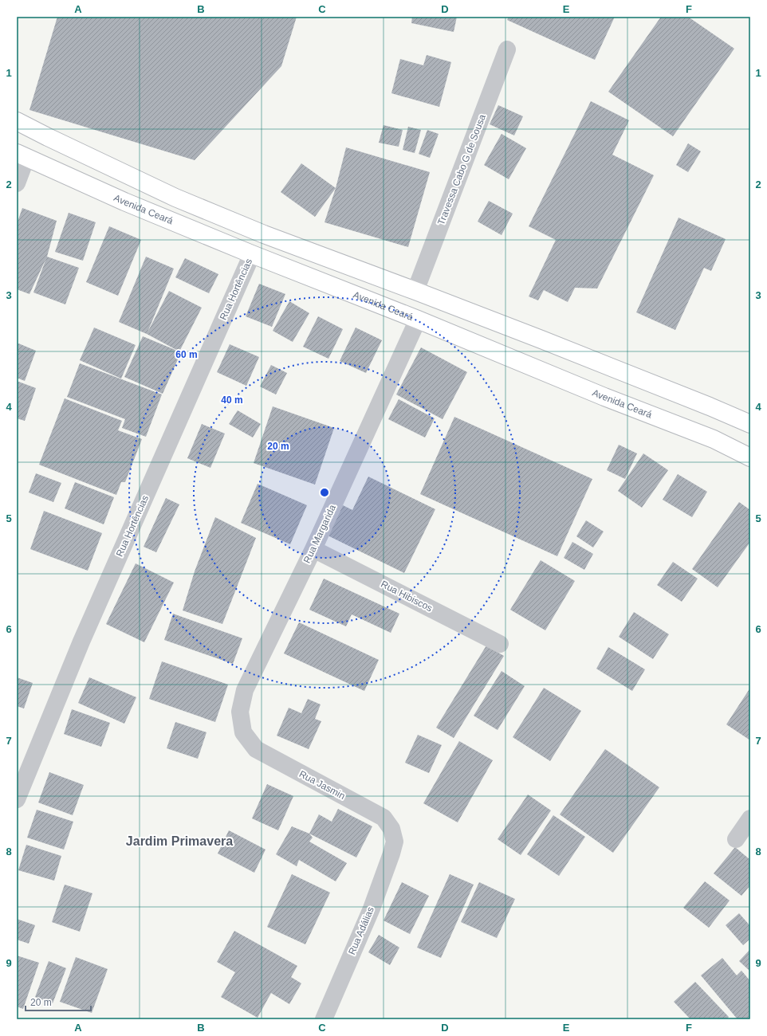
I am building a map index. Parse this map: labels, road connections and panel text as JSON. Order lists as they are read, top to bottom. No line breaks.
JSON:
{"streets":{"main road":["Avenida Ceará"],"street":["Travessa Cabo G de Sousa","Rua Hortências","Rua Margarida","Rua Hibiscos","Rua Jasmin","Rua Adálias"]},"crossings":[["Avenida Ceará","Rua Hortências"],["Avenida Ceará","Rua Margarida"],["Rua Margarida","Rua Hibiscos"],["Rua Margarida","Rua Jasmin"],["Rua Jasmin","Rua Adálias"]],"districts":["Jardim Primavera"],"scale_bar":"20 m","grid":{"columns":["A","B","C","D","E","F"],"rows":["1","2","3","4","5","6","7","8","9"]},"rings":["60 m","40 m","20 m"]}
